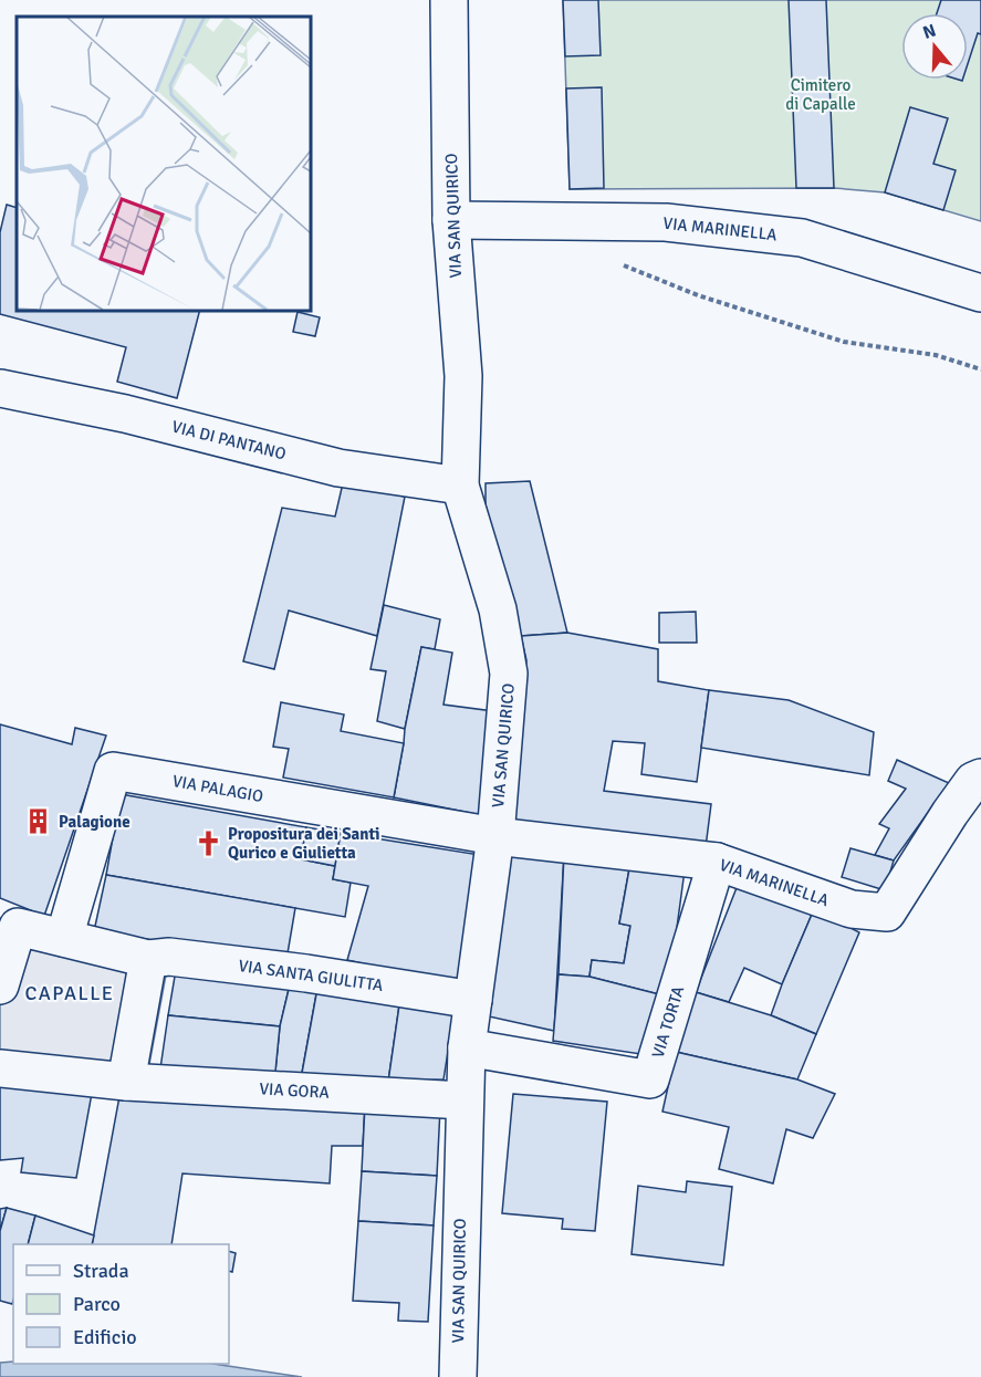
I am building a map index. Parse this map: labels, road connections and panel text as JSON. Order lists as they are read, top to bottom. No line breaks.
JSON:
{"streets":{"street":["VIA SAN QUIRICO","VIA MARINELLA","VIA DI PANTANO","VIA PALAGIO","VIA SANTA GIULITTA","VIA TORTA","VIA GORA"]},"crossings":[["VIA SAN QUIRICO","VIA MARINELLA"],["VIA SAN QUIRICO","VIA DI PANTANO"],["VIA SAN QUIRICO","VIA PALAGIO"],["VIA SAN QUIRICO","VIA SANTA GIULITTA"],["VIA SAN QUIRICO","VIA TORTA"],["VIA SAN QUIRICO","VIA GORA"],["VIA MARINELLA","VIA PALAGIO"],["VIA MARINELLA","VIA TORTA"],["VIA PALAGIO","VIA SANTA GIULITTA"]],"districts":["CAPALLE"],"parks":["Cimitero di Capalle"],"places":{"building":["Palagione"],"church":["Propositura dei Santi Qurico e Giulietta"]},"legend":["Strada","Parco","Edificio"],"north":"top"}
